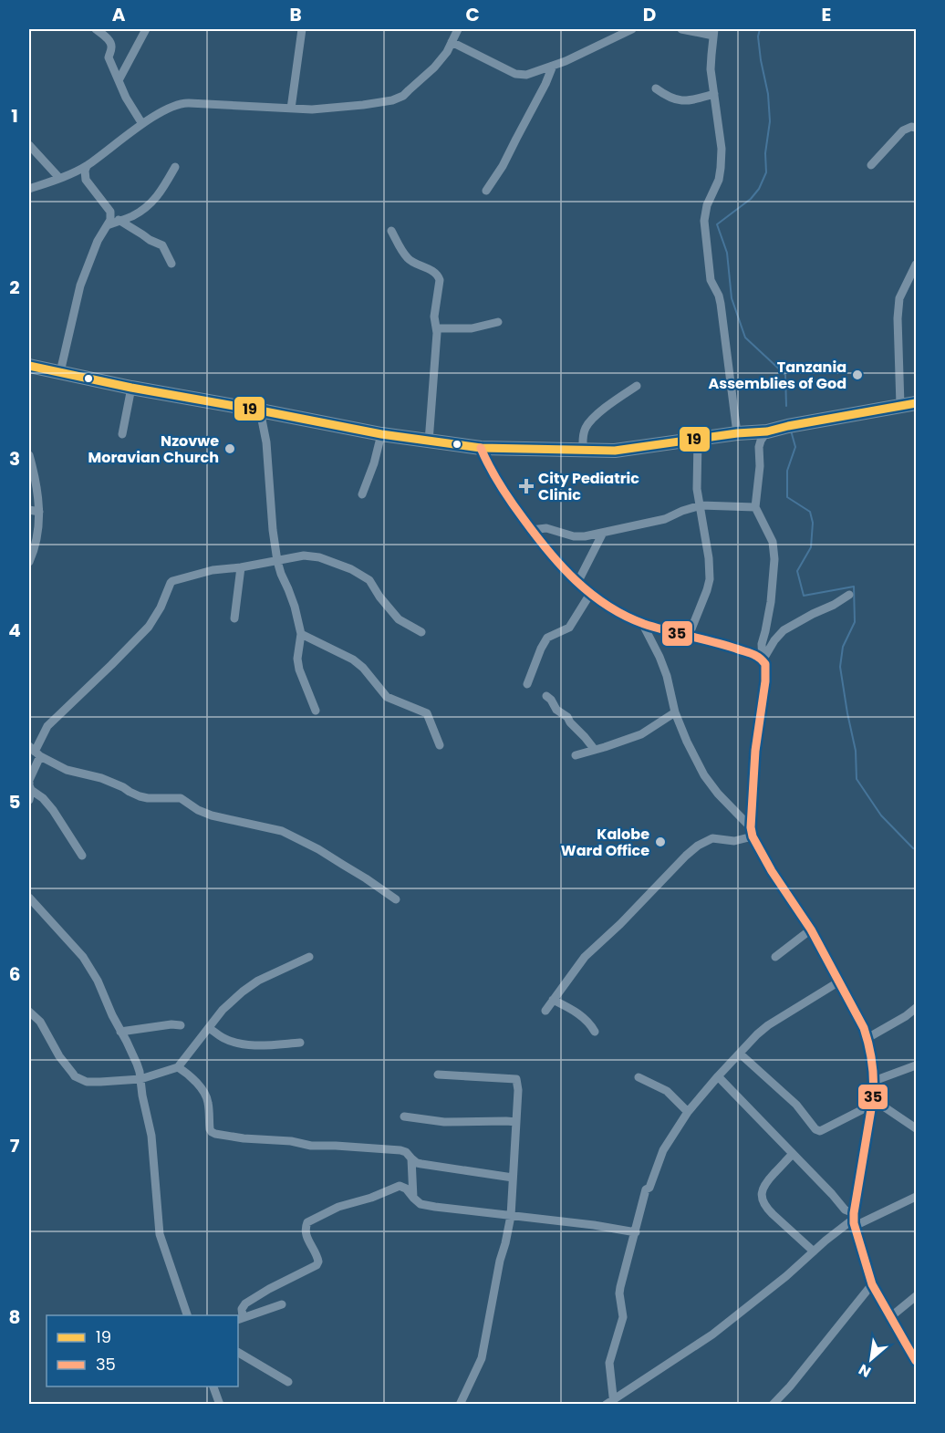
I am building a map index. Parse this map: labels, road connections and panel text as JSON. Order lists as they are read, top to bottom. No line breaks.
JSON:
{"places":{"other":["Tanzania Assemblies of God","Nzovwe Moravian Church","Kalobe Ward Office"],"health":["City Pediatric Clinic"]},"lines":["transit line 19","transit line 35"],"legend":["19","35"],"north":"bottom left","grid":{"columns":["A","B","C","D","E"],"rows":["1","2","3","4","5","6","7","8"]}}
